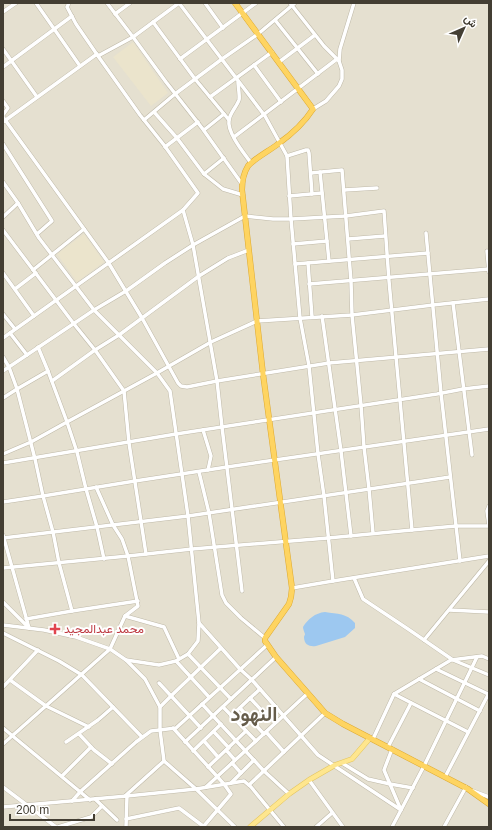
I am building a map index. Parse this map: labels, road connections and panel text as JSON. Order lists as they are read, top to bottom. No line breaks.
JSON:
{"districts":["النهود"],"places":{"health":["محمد عبدالمجيد"]},"scale_bar":"200 m","north":"top right"}
